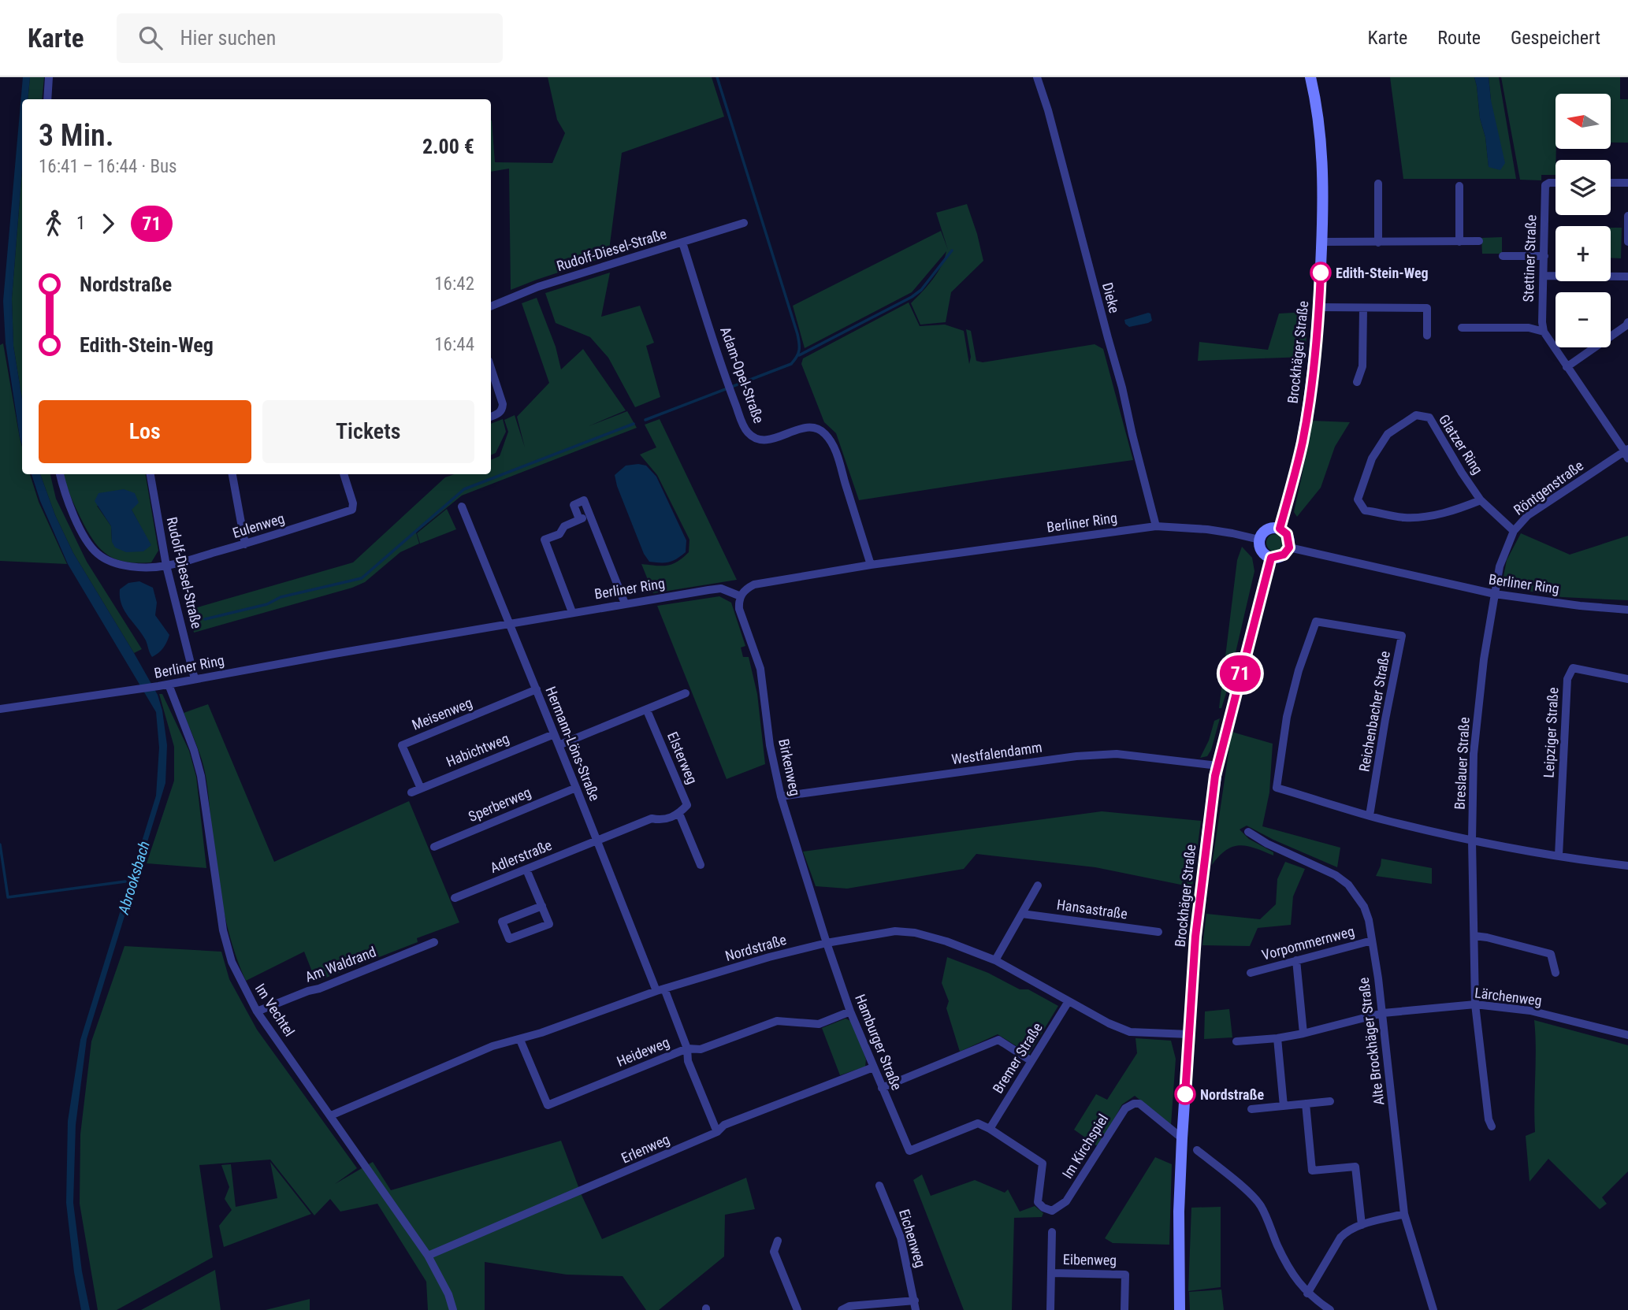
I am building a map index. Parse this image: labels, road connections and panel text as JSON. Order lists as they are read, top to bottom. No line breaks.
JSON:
{"streets":{"street":["Rudolf-Diesel-Straße","Stettiner Straße","Dieke","Brockhäger Straße","Adam-Opel-Straße","Glatzer Ring","Röntgenstraße","Berliner Ring","Eulenweg","Reichenbacher Straße","Meisenweg","Leipziger Straße","Hermann-Löns-Straße","Habichtweg","Westfalendamm","Elsterweg","Breslauer Straße","Birkenweg","Sperberweg","Adlerstraße","Hansastraße","Vorpommernweg","Nordstraße","Am Waldrand","Lärchenweg","Im Vechtel","Alte Brockhäger Straße","Hamburger Straße","Heideweg","Bremer Straße","Im Kirchspiel","Erlenweg","Eichenweg","Eibenweg"]},"crossings":[["Rudolf-Diesel-Straße","Adam-Opel-Straße"],["Rudolf-Diesel-Straße","Berliner Ring"],["Rudolf-Diesel-Straße","Eulenweg"],["Dieke","Berliner Ring"],["Brockhäger Straße","Berliner Ring"],["Brockhäger Straße","Westfalendamm"],["Brockhäger Straße","Nordstraße"],["Brockhäger Straße","Im Kirchspiel"],["Adam-Opel-Straße","Berliner Ring"],["Glatzer Ring","Röntgenstraße"],["Röntgenstraße","Berliner Ring"],["Röntgenstraße","Breslauer Straße"],["Berliner Ring","Hermann-Löns-Straße"],["Berliner Ring","Breslauer Straße"],["Berliner Ring","Birkenweg"],["Berliner Ring","Im Vechtel"],["Reichenbacher Straße","Leipziger Straße"],["Reichenbacher Straße","Breslauer Straße"],["Meisenweg","Hermann-Löns-Straße"],["Meisenweg","Habichtweg"],["Hermann-Löns-Straße","Habichtweg"],["Hermann-Löns-Straße","Sperberweg"],["Hermann-Löns-Straße","Adlerstraße"],["Hermann-Löns-Straße","Nordstraße"],["Hermann-Löns-Straße","Heideweg"],["Hermann-Löns-Straße","Erlenweg"],["Westfalendamm","Birkenweg"],["Breslauer Straße","Lärchenweg"],["Birkenweg","Nordstraße"],["Birkenweg","Hamburger Straße"],["Vorpommernweg","Alte Brockhäger Straße"],["Nordstraße","Im Vechtel"],["Nordstraße","Hamburger Straße"],["Nordstraße","Heideweg"],["Nordstraße","Bremer Straße"],["Am Waldrand","Im Vechtel"],["Lärchenweg","Alte Brockhäger Straße"],["Im Vechtel","Erlenweg"],["Hamburger Straße","Heideweg"],["Hamburger Straße","Bremer Straße"],["Hamburger Straße","Im Kirchspiel"],["Hamburger Straße","Erlenweg"],["Bremer Straße","Im Kirchspiel"]],"water":["Abrooksbach"],"places":["Edith-Stein-Weg","Nordstraße"],"lines":["bus line 71"],"north":"left","page":{"header":"Karte","search":"Hier suchen","nav":["Karte","Route","Gespeichert"],"on_map":"71","map_buttons":["+","−"],"heading":["3 Min.","16:41 – 16:44 · Bus","2.00 €"],"legs":["1","71"],"list":[{"name":"Nordstraße","value":"16:42"},{"name":"Edith-Stein-Weg","value":"16:44"}],"buttons":["Los","Tickets"]}}
